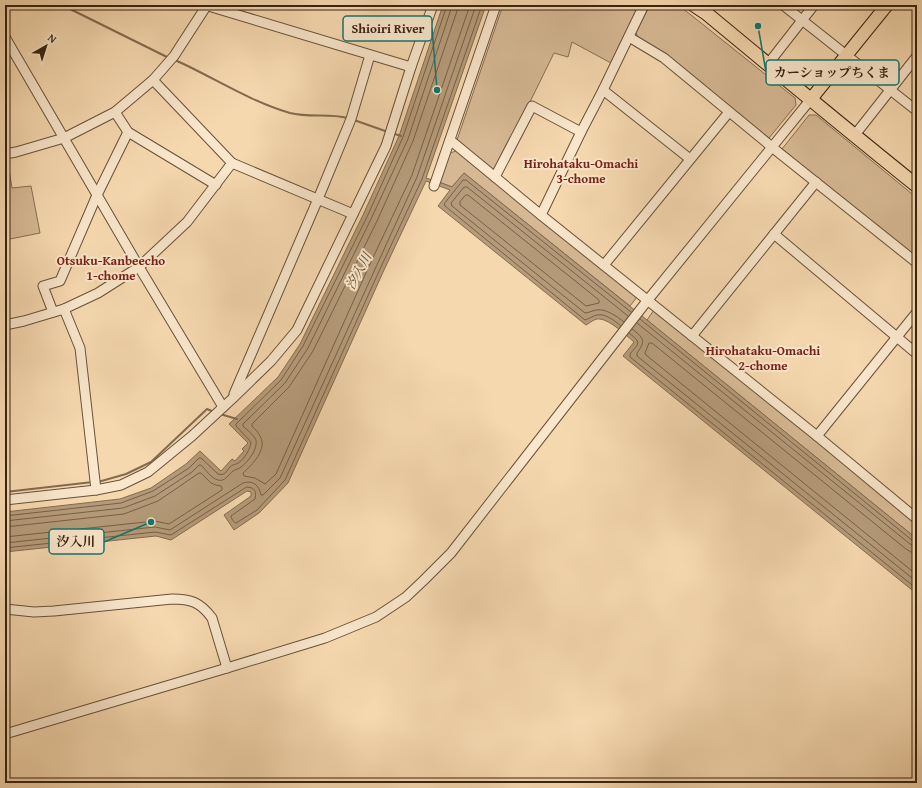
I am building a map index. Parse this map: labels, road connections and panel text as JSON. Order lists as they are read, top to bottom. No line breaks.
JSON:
{"districts":["Hirohataku-Omachi 3-chome","Otsuku-Kanbeecho 1-chome","Hirohataku-Omachi 2-chome"],"water":["汐入川"],"places":["カーショップちくま","Shioiri River","汐入川"],"north":"top right"}
